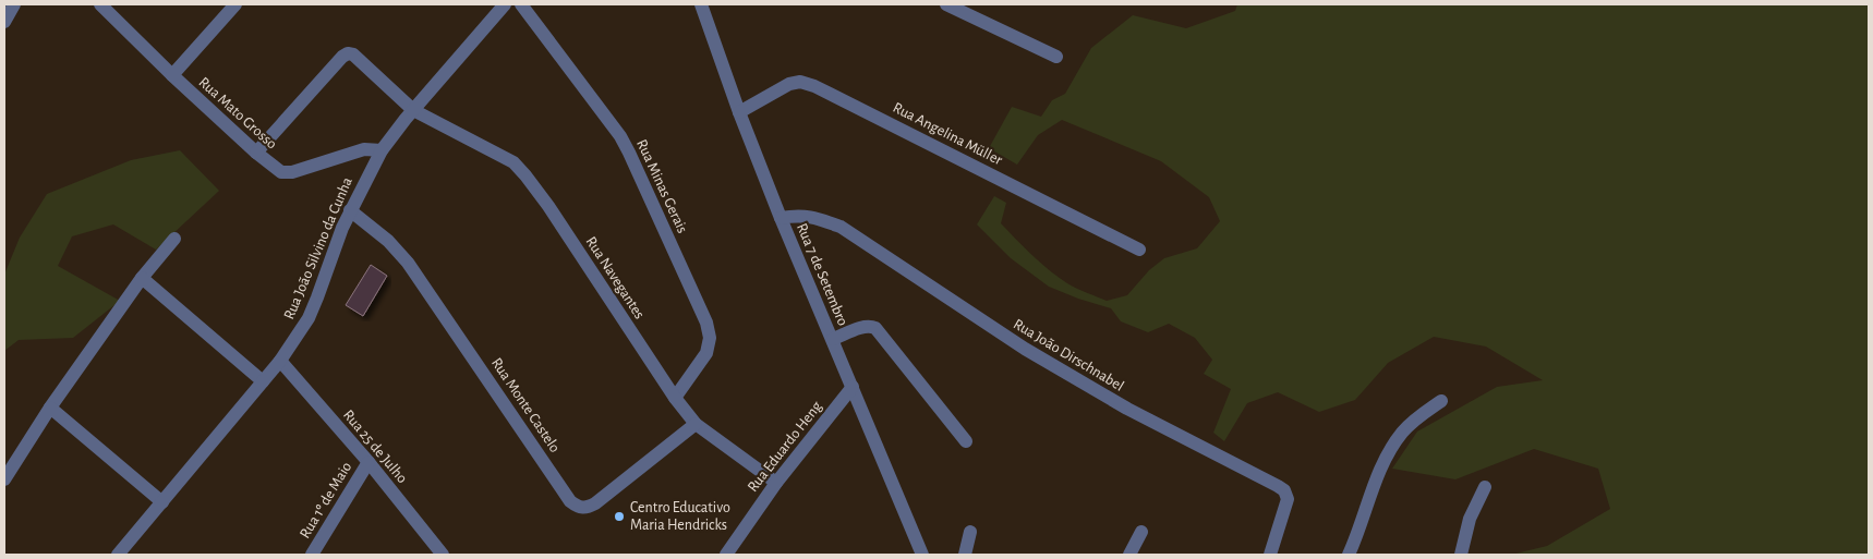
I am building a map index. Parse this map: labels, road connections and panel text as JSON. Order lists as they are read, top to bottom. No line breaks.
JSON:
{"streets":{"street":["Rua Mato Grosso","Rua Angelina Müller","Rua Minas Gerais","Rua João Silvino da Cunha","Rua 7 de Setembro","Rua Navegantes","Rua João Dirschnabel","Rua Monte Castelo","Rua 25 de Julho","Rua Eduardo Heng","Rua 1º de Maio"]},"crossings":[["Rua Mato Grosso","Rua João Silvino da Cunha"],["Rua Mato Grosso","Rua Navegantes"],["Rua Angelina Müller","Rua 7 de Setembro"],["Rua Minas Gerais","Rua Navegantes"],["Rua João Silvino da Cunha","Rua Navegantes"],["Rua João Silvino da Cunha","Rua Monte Castelo"],["Rua João Silvino da Cunha","Rua 25 de Julho"],["Rua 7 de Setembro","Rua João Dirschnabel"],["Rua 7 de Setembro","Rua Eduardo Heng"],["Rua Navegantes","Rua Monte Castelo"],["Rua Navegantes","Rua Eduardo Heng"],["Rua 25 de Julho","Rua 1º de Maio"]],"places":["Centro Educativo Maria Hendricks"]}
